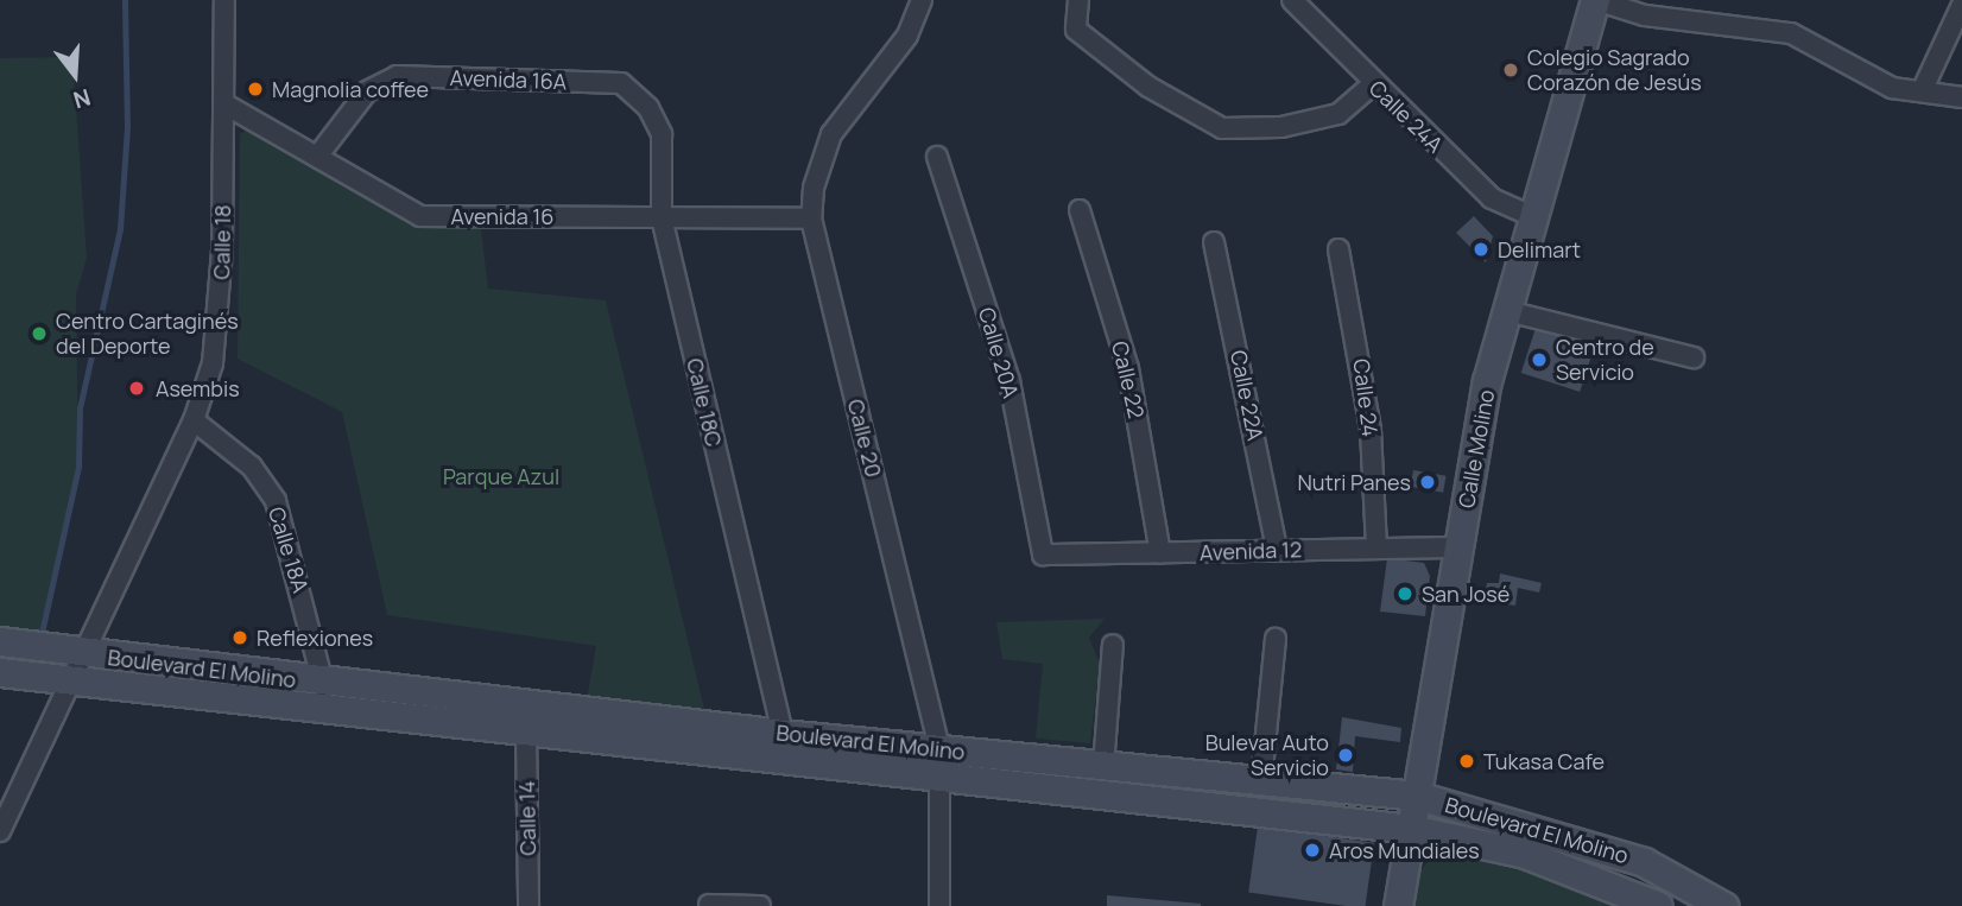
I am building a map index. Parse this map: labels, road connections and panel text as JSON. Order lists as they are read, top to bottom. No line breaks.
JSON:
{"streets":{"street":["Avenida 16A","Calle 24A","Avenida 16","Calle 18","Calle 20A","Calle 22","Calle 22A","Calle 24","Calle 18C","Calle 20","Calle Molino","Calle 18A","Avenida 12","Boulevard El Molino","Calle 14"]},"crossings":[["Avenida 16A","Avenida 16"],["Avenida 16A","Calle 18C"],["Calle 24A","Calle Molino"],["Avenida 16","Calle 18"],["Avenida 16","Calle 18C"],["Avenida 16","Calle 20"],["Calle 18","Calle 18A"],["Calle 18","Boulevard El Molino"],["Calle 20A","Avenida 12"],["Calle 22","Avenida 12"],["Calle 22A","Avenida 12"],["Calle 24","Avenida 12"],["Calle 18C","Boulevard El Molino"],["Calle 20","Boulevard El Molino"],["Calle Molino","Avenida 12"],["Calle Molino","Boulevard El Molino"],["Calle 18A","Boulevard El Molino"],["Boulevard El Molino","Calle 14"]],"parks":["Parque Azul"],"places":["Colegio Sagrado Corazón de Jesús","Magnolia coffee","Delimart","Centro Cartaginés del Deporte","Centro de Servicio","Asembis","Nutri Panes","San José","Reflexiones","Bulevar Auto Servicio","Tukasa Cafe","Aros Mundiales"],"north":"bottom"}
